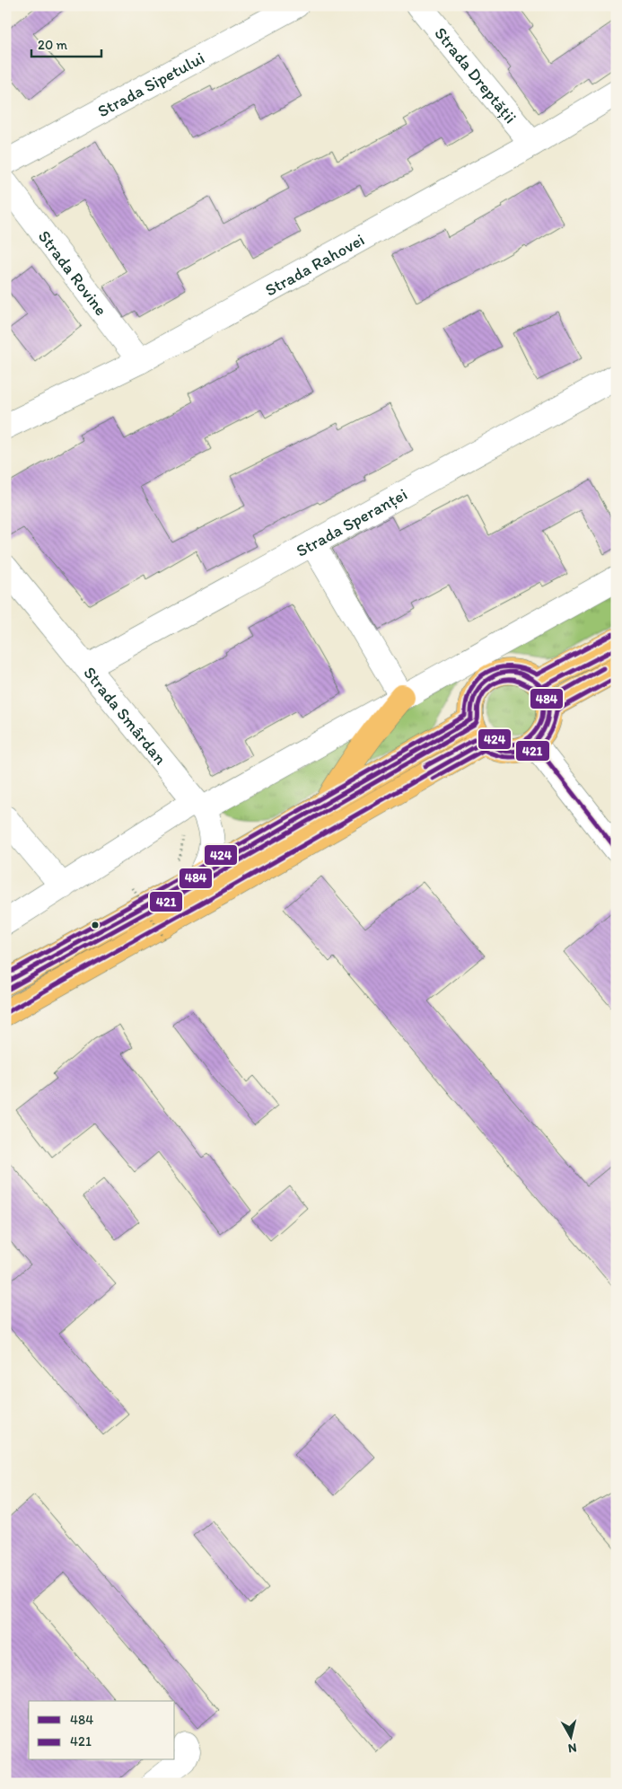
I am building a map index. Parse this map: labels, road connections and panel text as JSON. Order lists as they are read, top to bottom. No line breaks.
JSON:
{"streets":{"street":["Strada Dreptății","Strada Sipetului","Strada Rahovei","Strada Rovine","Strada Speranței","Strada Smârdan"]},"crossings":[["Strada Dreptății","Strada Rahovei"],["Strada Rahovei","Strada Rovine"],["Strada Speranței","Strada Smârdan"]],"lines":["transit line 424","transit line 421","transit line 484"],"legend":["484","421"],"scale_bar":"20 m","north":"bottom"}
